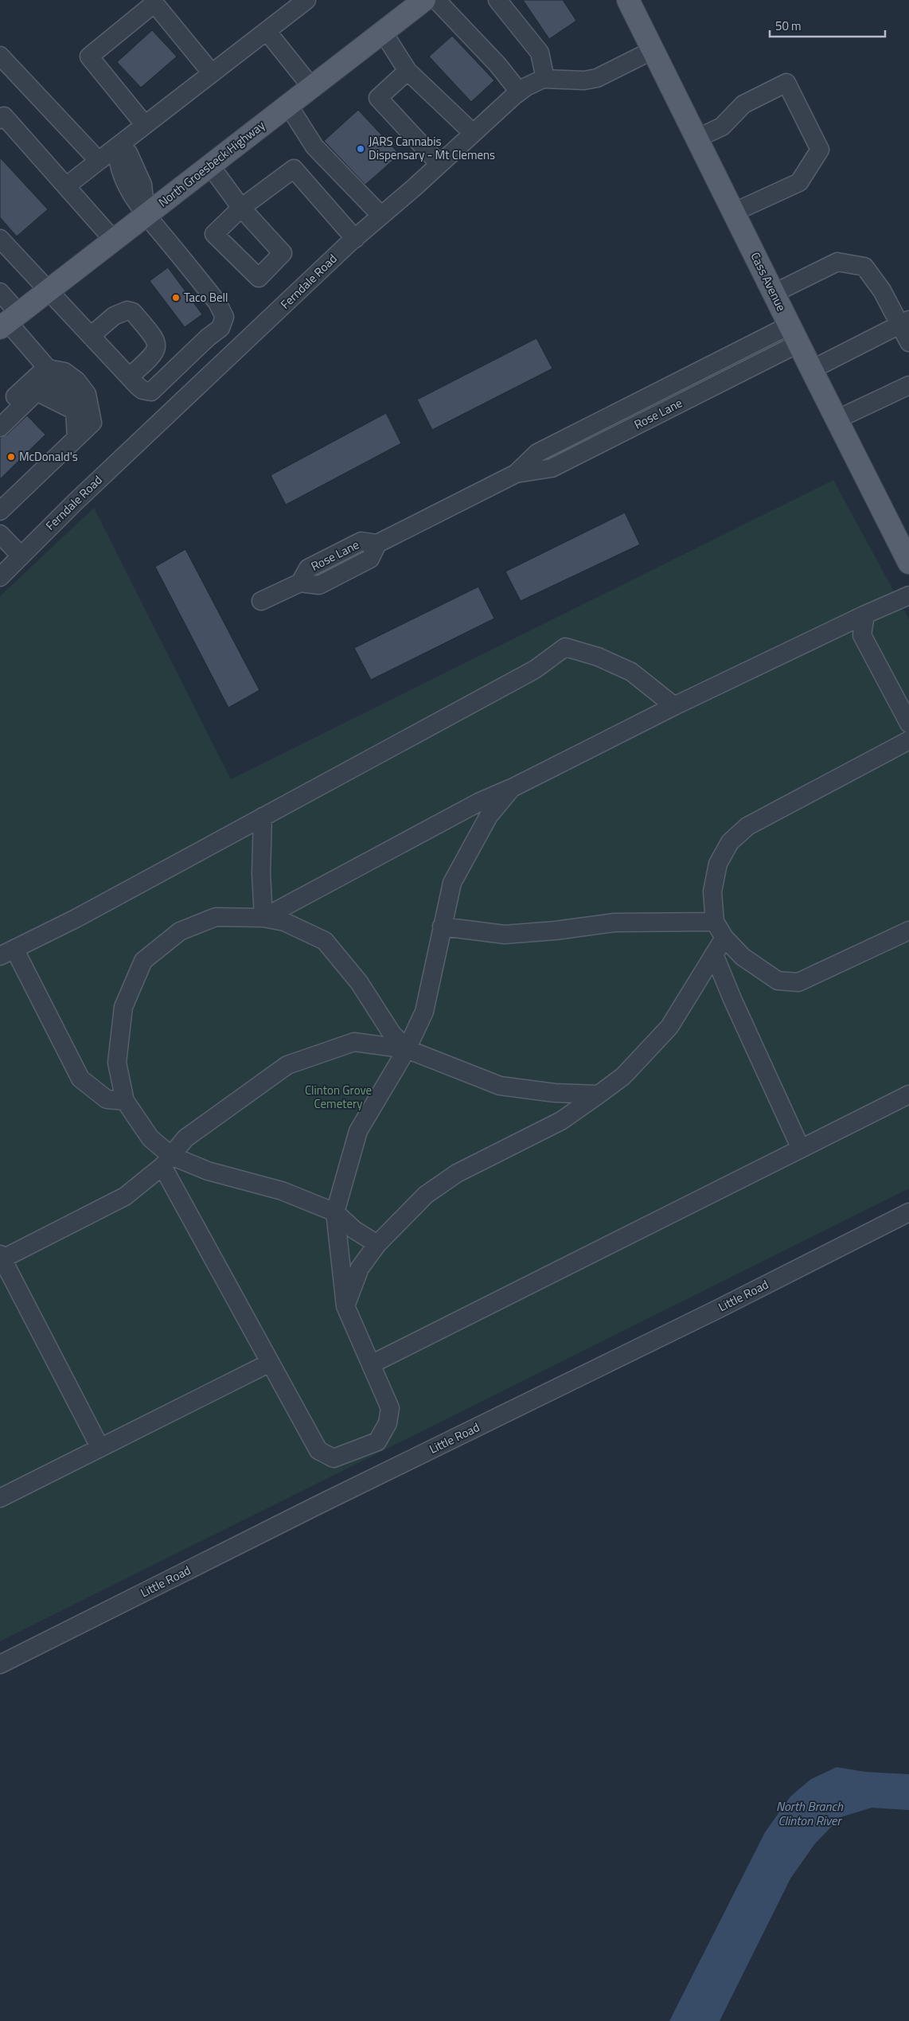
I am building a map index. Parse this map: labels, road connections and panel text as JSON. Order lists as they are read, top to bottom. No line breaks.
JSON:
{"streets":{"main road":["North Groesbeck Highway","Cass Avenue"],"street":["Ferndale Road","Rose Lane","Little Road"]},"crossings":[["Ferndale Road","Cass Avenue"],["Cass Avenue","Rose Lane"]],"water":["North Branch Clinton River"],"parks":["Clinton Grove Cemetery"],"places":["JARS Cannabis Dispensary - Mt Clemens","Taco Bell","McDonald's"],"scale_bar":"50 m"}
